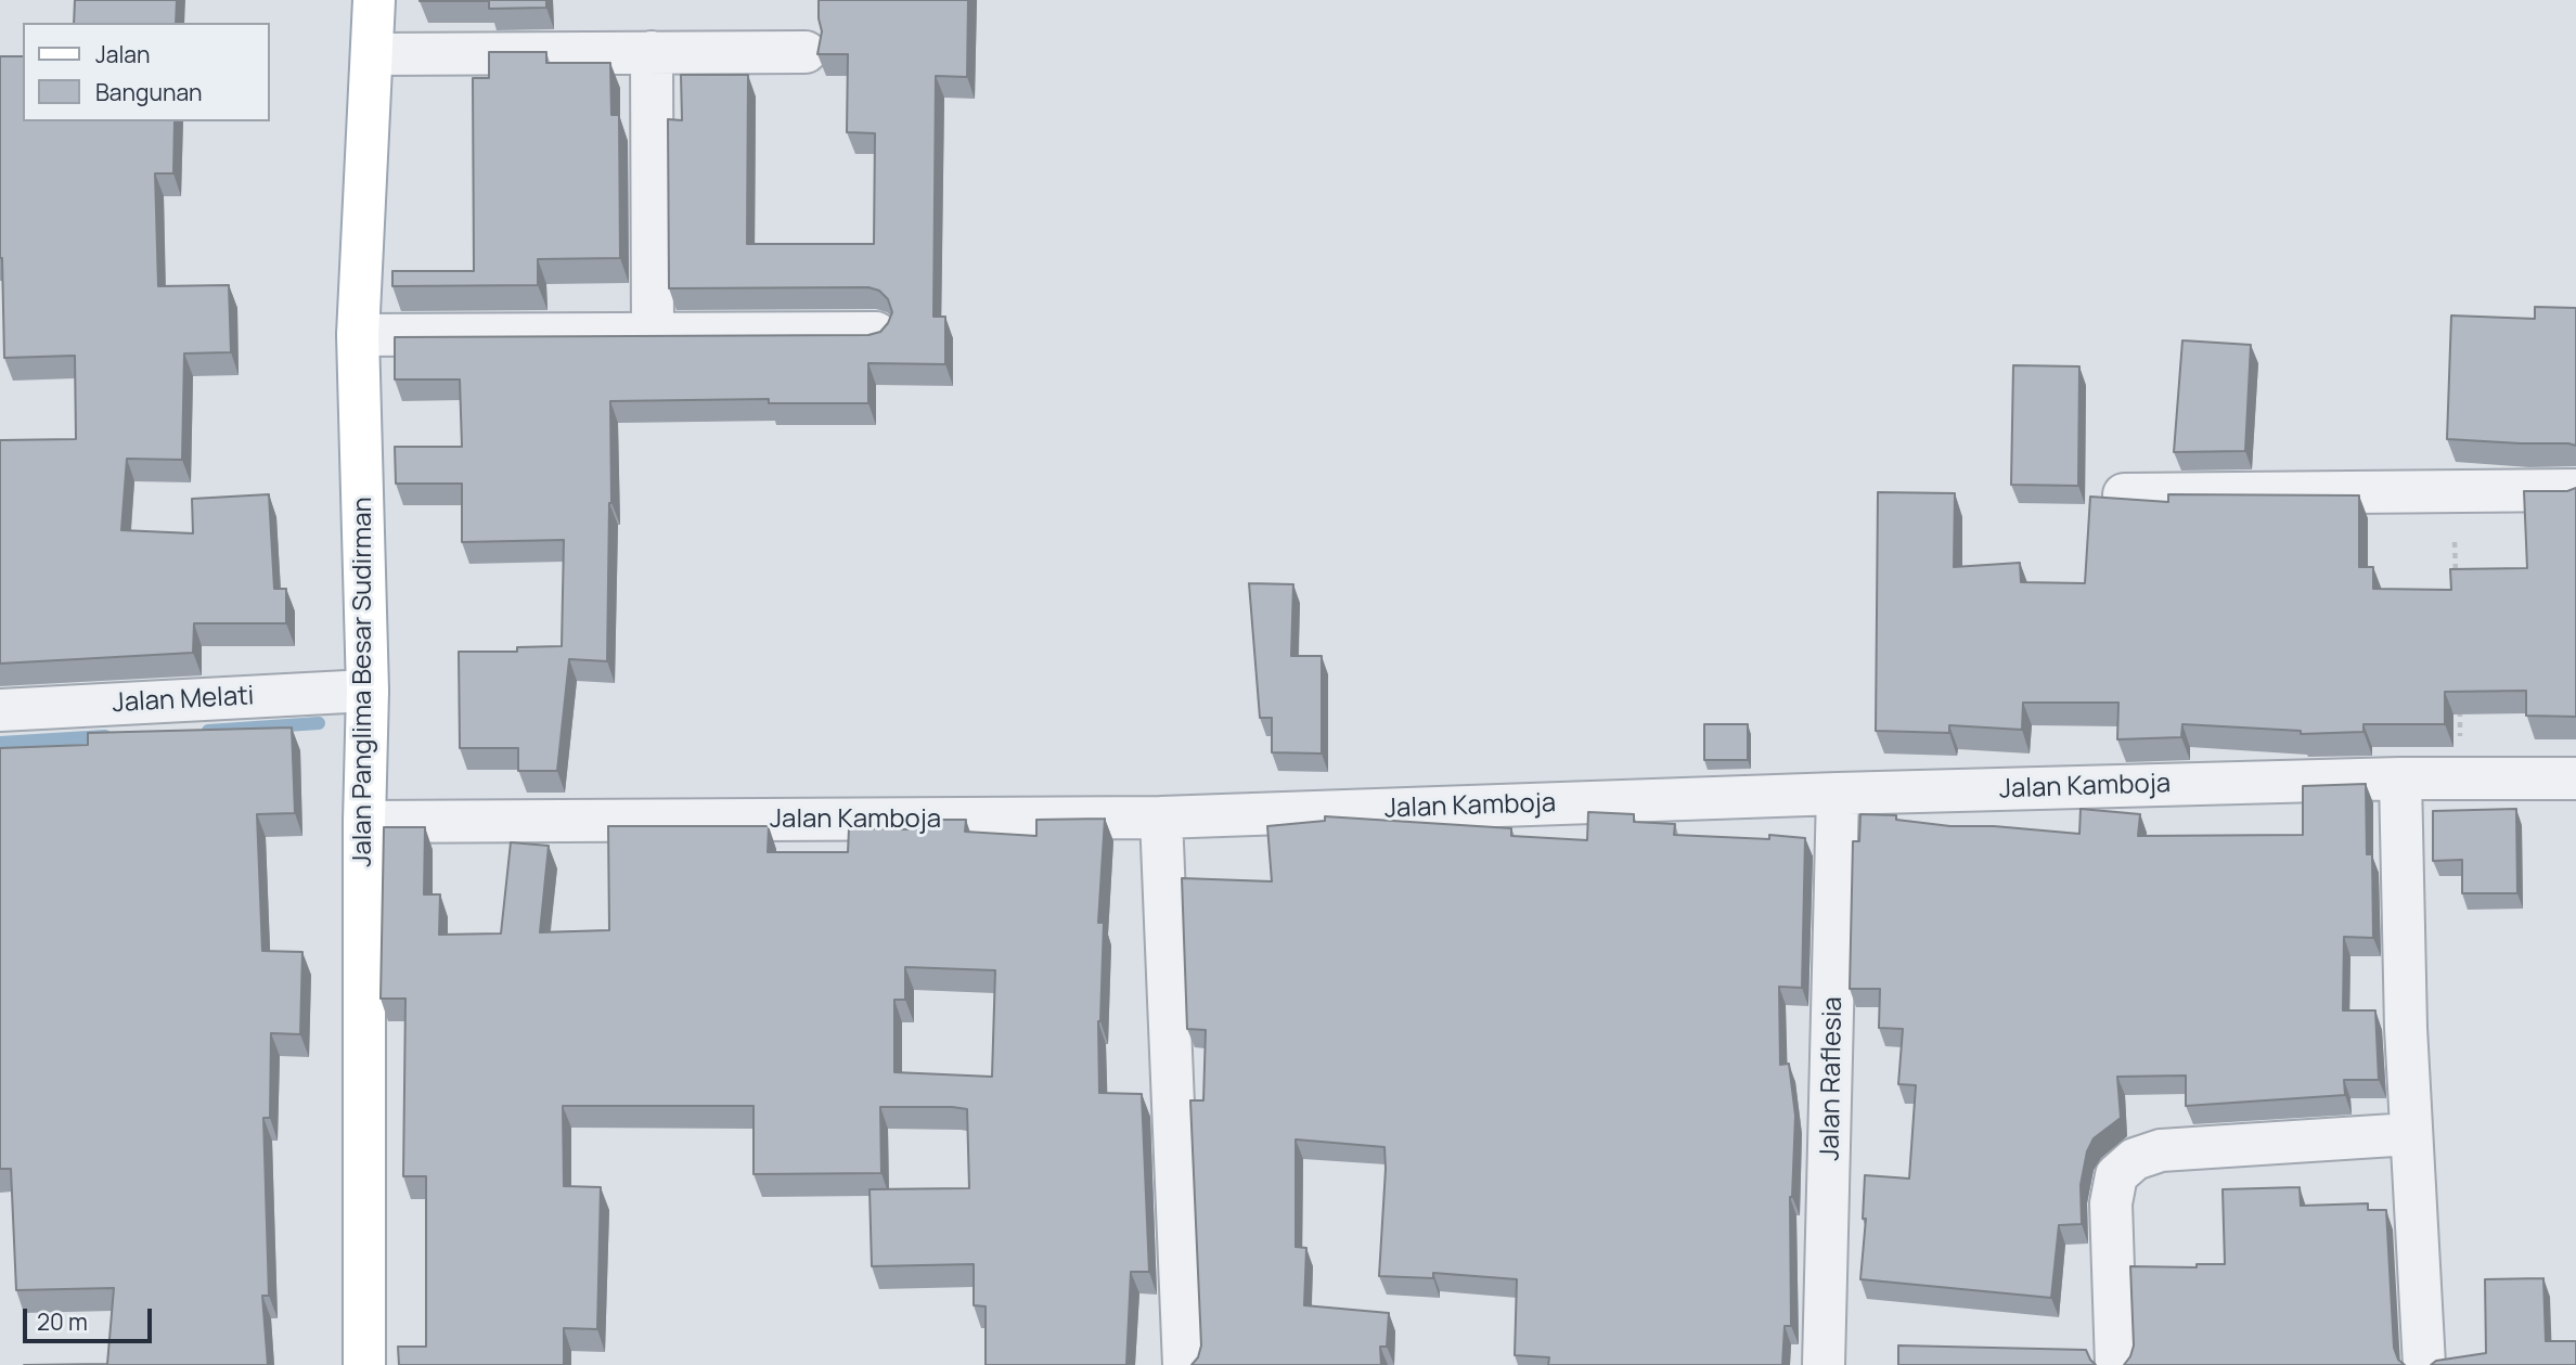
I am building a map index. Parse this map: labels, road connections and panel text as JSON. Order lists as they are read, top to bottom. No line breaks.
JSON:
{"streets":{"main road":["Jalan Panglima Besar Sudirman"],"street":["Jalan Melati","Jalan Kamboja","Jalan Raflesia"]},"crossings":[["Jalan Panglima Besar Sudirman","Jalan Melati"],["Jalan Panglima Besar Sudirman","Jalan Kamboja"],["Jalan Kamboja","Jalan Raflesia"]],"legend":["Jalan","Bangunan"],"scale_bar":"20 m"}
